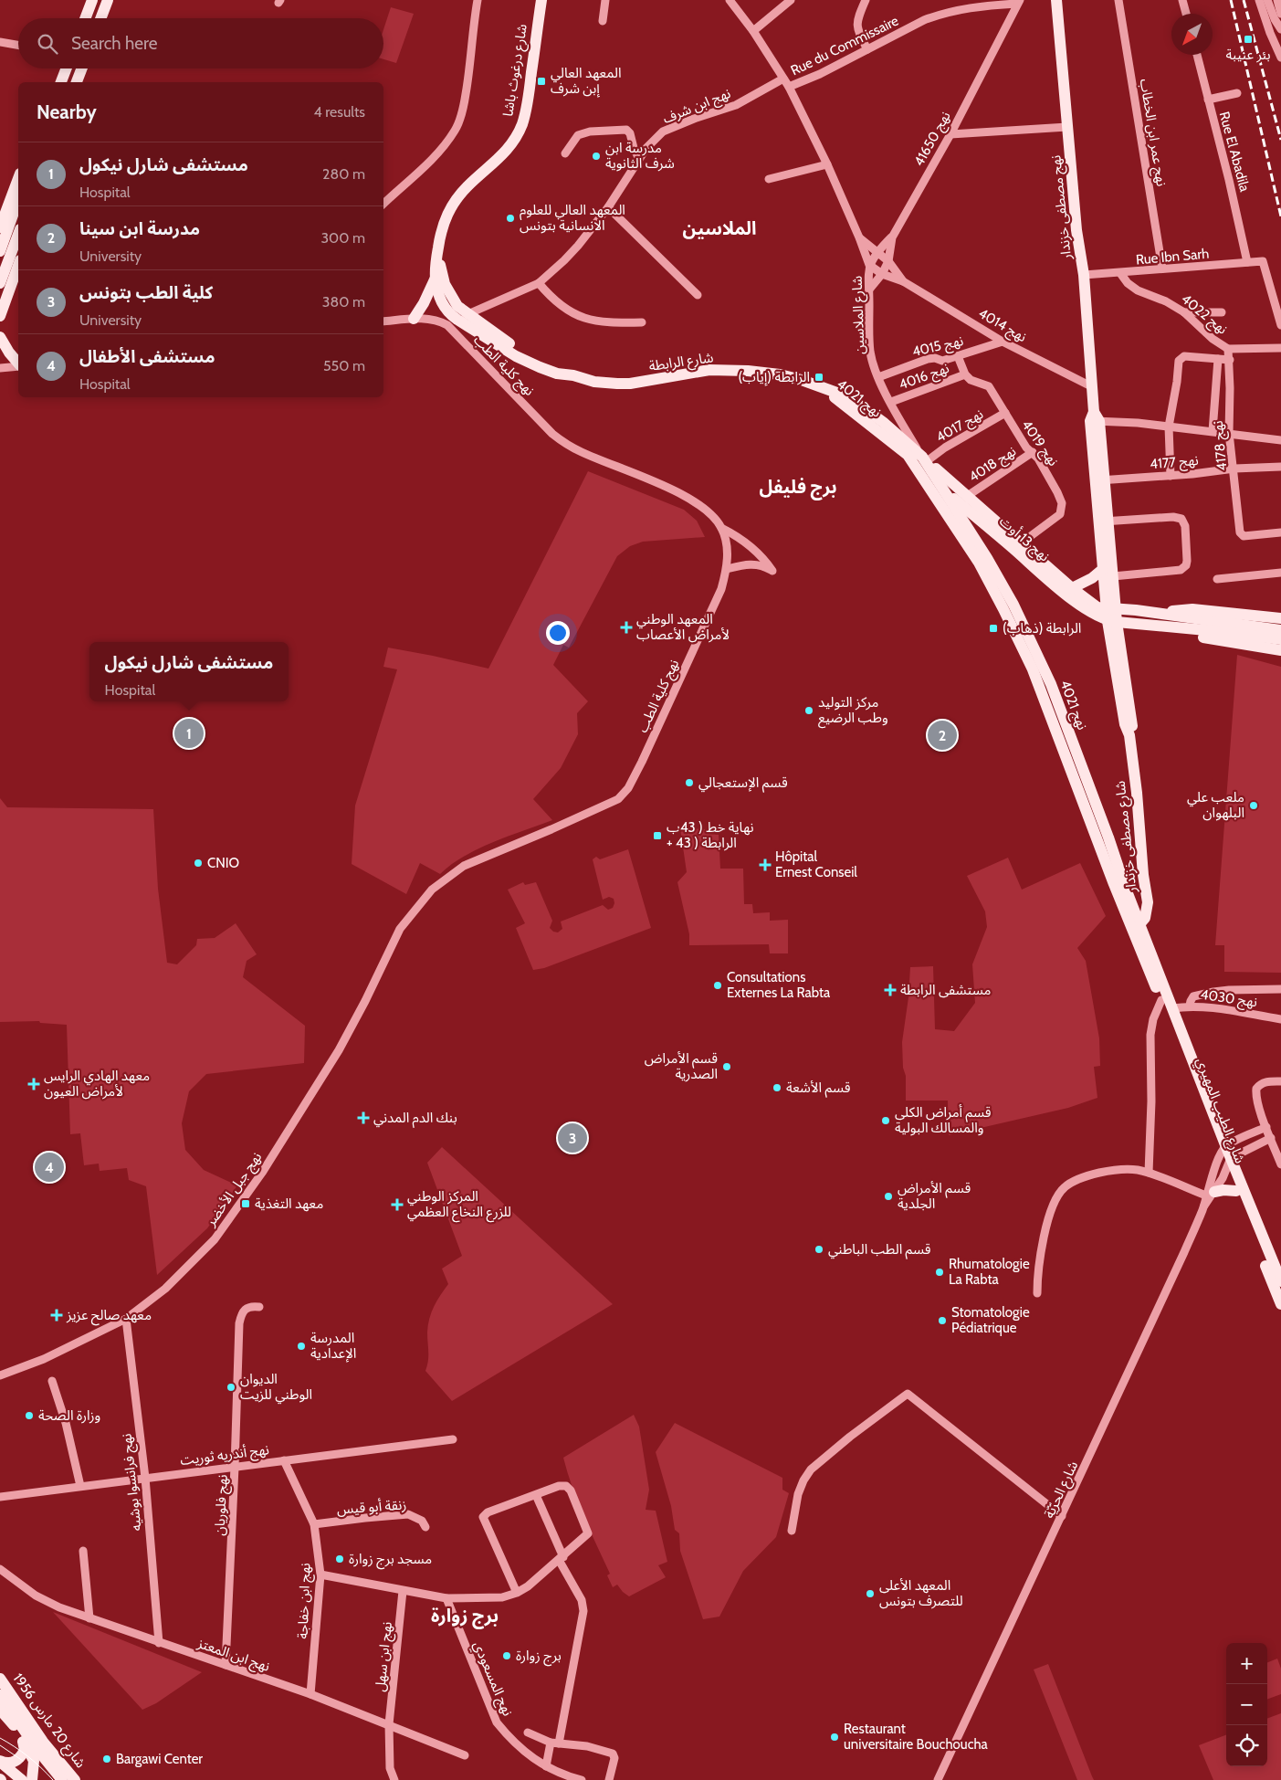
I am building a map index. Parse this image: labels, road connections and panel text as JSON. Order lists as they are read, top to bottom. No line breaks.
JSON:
{"streets":{"main road":["شارع درغوث باشا","نهج مصطفى خزندار","شارع الرابطة","نهج 4021","نهج 13 أوت","شارع مصطفى خزندار","شارع الطيب المهيري","شارع 20 مارس 1956"],"street":["Rue du Commissaire","نهج ابن شرف","نهج عمر ابن الخطاب","نهج 41650","Rue El Abadila","Rue Ibn Sarh","نهج 4022","شارع الملاسين","نهج 4014","نهج 4015","نهج كلية الطب","نهج 4016","نهج 4017","نهج 4019","نهج 4178","نهج 4177","نهج 4018","نهج 4030","نهج جبل الأخضر","نهج أندريه ثوريت","نهج فرانسوا بوشيه","شارع الحرّيّة","نهج فلوريان","زنقة أبو قيس","نهج ابن خفاجة","نهج ابن المعتز","نهج ابن سهل","نهج المسعودي"]},"crossings":[["Rue du Commissaire","نهج 41650"],["Rue du Commissaire","شارع الملاسين"],["شارع درغوث باشا","نهج ابن شرف"],["شارع درغوث باشا","شارع الرابطة"],["شارع درغوث باشا","نهج كلية الطب"],["نهج ابن شرف","شارع الملاسين"],["نهج ابن شرف","شارع الرابطة"],["نهج ابن شرف","نهج كلية الطب"],["نهج عمر ابن الخطاب","Rue Ibn Sarh"],["نهج 41650","شارع الملاسين"],["نهج 41650","نهج 4014"],["Rue El Abadila","Rue Ibn Sarh"],["نهج مصطفى خزندار","Rue Ibn Sarh"],["نهج مصطفى خزندار","نهج 4014"],["نهج مصطفى خزندار","نهج 4177"],["نهج مصطفى خزندار","نهج 13 أوت"],["نهج مصطفى خزندار","شارع مصطفى خزندار"],["Rue Ibn Sarh","نهج 4022"],["نهج 4022","نهج 4178"],["شارع الملاسين","نهج 4014"],["شارع الملاسين","نهج 4015"],["شارع الملاسين","نهج 4016"],["شارع الملاسين","نهج 4021"],["شارع الملاسين","نهج 13 أوت"],["نهج 4014","نهج 4015"],["شارع الرابطة","نهج كلية الطب"],["شارع الرابطة","نهج 4021"],["نهج كلية الطب","نهج جبل الأخضر"],["نهج 4016","نهج 4019"],["نهج 4021","نهج 4017"],["نهج 4021","نهج 13 أوت"],["نهج 4021","شارع مصطفى خزندار"],["نهج 4021","شارع الطيب المهيري"],["نهج 4017","نهج 4019"],["نهج 4017","نهج 13 أوت"],["نهج 4019","نهج 4018"],["نهج 4019","نهج 13 أوت"],["نهج 4178","نهج 4177"],["نهج 4018","نهج 13 أوت"],["نهج 13 أوت","شارع مصطفى خزندار"],["شارع مصطفى خزندار","شارع الطيب المهيري"],["نهج 4030","شارع الطيب المهيري"],["شارع الطيب المهيري","شارع الحرّيّة"],["نهج جبل الأخضر","نهج فرانسوا بوشيه"],["نهج أندريه ثوريت","نهج فرانسوا بوشيه"],["نهج أندريه ثوريت","نهج فلوريان"],["نهج أندريه ثوريت","نهج ابن خفاجة"],["نهج فرانسوا بوشيه","نهج ابن المعتز"],["نهج فلوريان","نهج ابن المعتز"],["زنقة أبو قيس","نهج ابن خفاجة"],["نهج ابن خفاجة","نهج ابن المعتز"],["نهج ابن المعتز","نهج ابن سهل"]],"districts":["الملاسين","برج فليفل","برج زوارة"],"places":{"transit":["بئر عنيبة","المعهد العالي إبن شرف","الرابطة (إياب)","الرابطة (ذهاب)","نهاية خط ( 43ب + 43 ) الرابطة","معهد التغذية"],"other":["مدرسة ابن شرف الثانوية","المعهد العالي للعلوم الانسانية بتونس","مركز التوليد وطب الرضيع","قسم الإستعجالي","ملعب علي البلهوان","CNIO","Consultations Externes La Rabta","قسم الأمراض الصدرية","قسم الأشعة","قسم أمراض الكلى والمسالك البولية","قسم الأمراض الجلدية","قسم الطب الباطني","Rhumatologie La Rabta","Stomatologie Pédiatrique","المدرسة الإعدادية","الديوان الوطني للزيت","وزارة الصحة","مسجد برج زوارة","المعهد الأعلى للتصرف بتونس","برج زوارة","Restaurant universitaire Bouchoucha","Bargawi Center"],"health":["المعهد الوطني لأمراض الأعصاب","Hôpital Ernest Conseil","مستشفى الرابطة","معهد الهادي الرايس لأمراض العيون","بنك الدم المدني","المركز الوطني للزرع النخاع العظمي","معهد صالح عزيز"]},"north":"bottom left","page":{"search":"Search here","heading":["Nearby","4 results"],"list":[{"mark":"1","name":"مستشفى شارل نيكول","note":"Hospital","value":"280 m"},{"mark":"2","name":"مدرسة ابن سينا","note":"University","value":"300 m"},{"mark":"3","name":"كلية الطب بتونس","note":"University","value":"380 m"},{"mark":"4","name":"مستشفى الأطفال","note":"Hospital","value":"550 m"}],"popup":["مستشفى شارل نيكول","Hospital"],"pins":["1","2","3","4"],"map_buttons":["+","−"]}}
